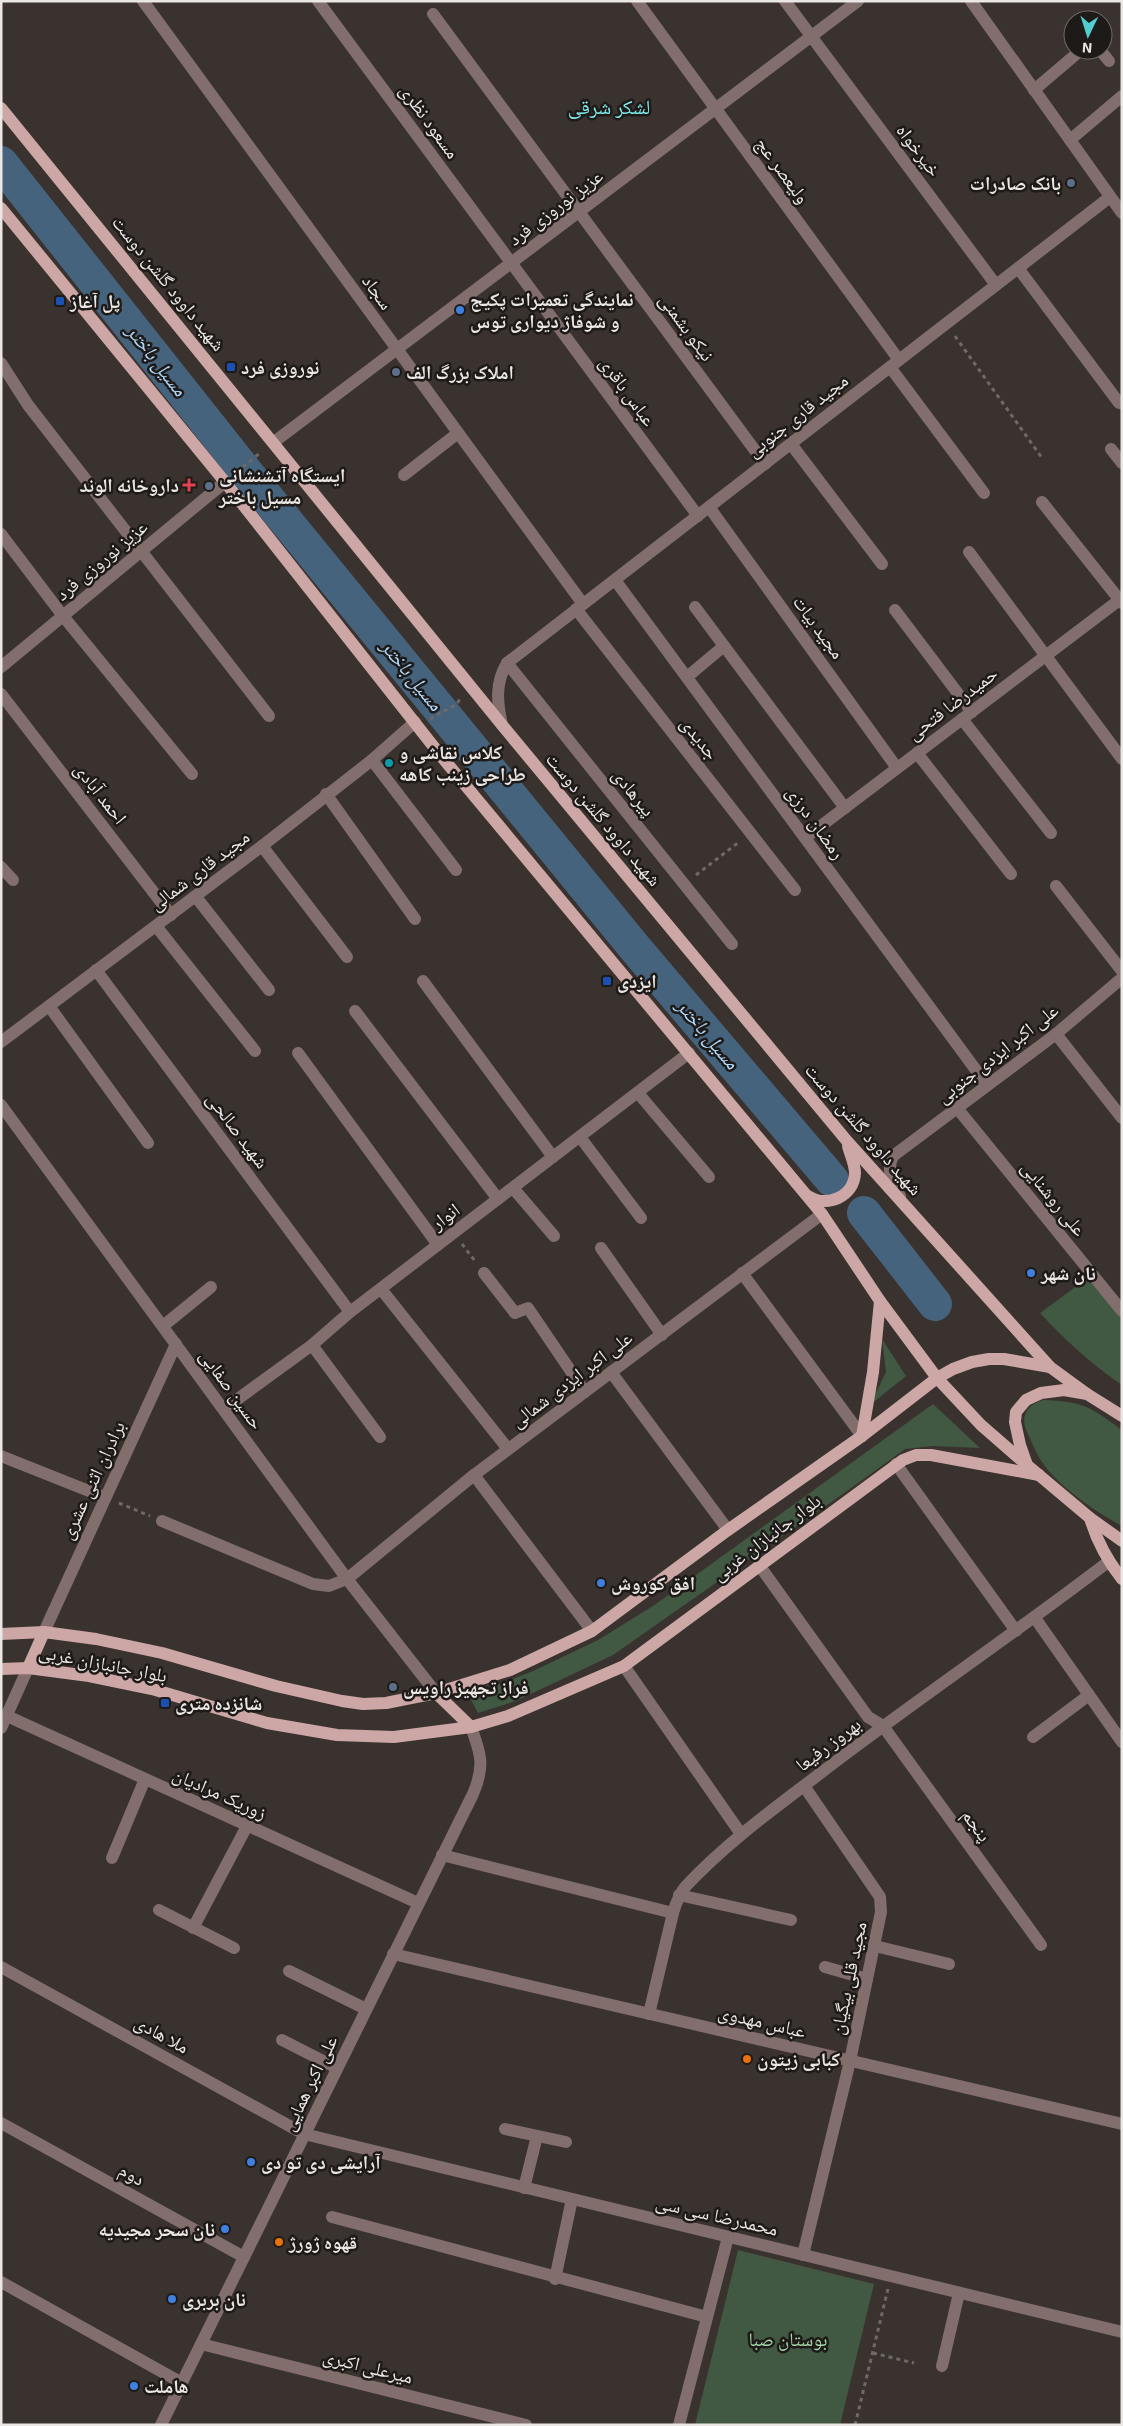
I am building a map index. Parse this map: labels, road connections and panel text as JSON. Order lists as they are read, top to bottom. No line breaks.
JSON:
{"streets":{"main road":["شهید داوود گلشن دوست","بلوار جانبازان غربی"],"street":["مسعود نظری","خیرخواه","ولیعصر عج","عزیز نوروزی فرد","سجاد","نیکو بشمنی","عباس باقری","مجید قاری جنوبی","مجید بیات","حمیدرضا فتحی","جدیدی","پیرهادی","احمد آبادی","رمضان درزی","مجید قاری شمالی","علی اکبر ایزدی جنوبی","شهید صالحی","علی روشنایی","انوار","علی اکبر ایزدی شمالی","حسین صفایی","برادران اثنی عشری","بهروز رفیعا","زوریک مرادیان","پنجم","مجید قلی بیگیان","عباس مهدوی","ملا هادی","علی اکبر همایی","دوم","محمدرضا سی سی","میرعلی اکبری"]},"crossings":[["مسعود نظری","عزیز نوروزی فرد"],["مسعود نظری","عباس باقری"],["خیرخواه","عزیز نوروزی فرد"],["خیرخواه","مجید قاری جنوبی"],["ولیعصر عج","عزیز نوروزی فرد"],["ولیعصر عج","مجید قاری جنوبی"],["عزیز نوروزی فرد","شهید داوود گلشن دوست"],["عزیز نوروزی فرد","سجاد"],["عزیز نوروزی فرد","نیکو بشمنی"],["عزیز نوروزی فرد","عباس باقری"],["شهید داوود گلشن دوست","علی اکبر ایزدی جنوبی"],["شهید داوود گلشن دوست","بلوار جانبازان غربی"],["سجاد","مجید قاری جنوبی"],["سجاد","جدیدی"],["نیکو بشمنی","مجید قاری جنوبی"],["عباس باقری","مجید قاری جنوبی"],["مجید قاری جنوبی","مجید بیات"],["مجید قاری جنوبی","جدیدی"],["مجید قاری جنوبی","پیرهادی"],["مجید قاری جنوبی","رمضان درزی"],["مجید بیات","حمیدرضا فتحی"],["حمیدرضا فتحی","رمضان درزی"],["احمد آبادی","مجید قاری شمالی"],["رمضان درزی","علی اکبر ایزدی جنوبی"],["مجید قاری شمالی","شهید صالحی"],["علی اکبر ایزدی جنوبی","علی روشنایی"],["شهید صالحی","انوار"],["انوار","حسین صفایی"],["علی اکبر ایزدی شمالی","حسین صفایی"],["حسین صفایی","برادران اثنی عشری"],["حسین صفایی","بلوار جانبازان غربی"],["برادران اثنی عشری","بلوار جانبازان غربی"],["بلوار جانبازان غربی","پنجم"],["بلوار جانبازان غربی","علی اکبر همایی"],["بهروز رفیعا","پنجم"],["بهروز رفیعا","مجید قلی بیگیان"],["بهروز رفیعا","عباس مهدوی"],["زوریک مرادیان","علی اکبر همایی"],["مجید قلی بیگیان","عباس مهدوی"],["مجید قلی بیگیان","محمدرضا سی سی"],["عباس مهدوی","علی اکبر همایی"],["ملا هادی","علی اکبر همایی"],["ملا هادی","محمدرضا سی سی"],["علی اکبر همایی","دوم"],["علی اکبر همایی","محمدرضا سی سی"],["علی اکبر همایی","میرعلی اکبری"]],"districts":["لشکر شرقی"],"water":["مسیل باختر"],"parks":["بوستان صبا"],"places":{"other":["بانک صادرات","نمایندگی تعمیرات پکیج و شوفاژ دیواری توس","املاک بزرگ الف","ایستگاه آتشنشانی مسیل باختر","کلاس نقاشی و طراحی زینب کاهه","نان شهر","افق کوروش","فراز تجهیز راویس","کبابی زیتون","آرایشی دی تو دی","نان سحر مجیدیه","قهوه ژورژ","نان بربرى","هاملت"],"transit":["پل آغاز","نوروزی فرد","ایزدی","شانزده متری"],"health":["داروخانه الوند"]},"north":"bottom"}
